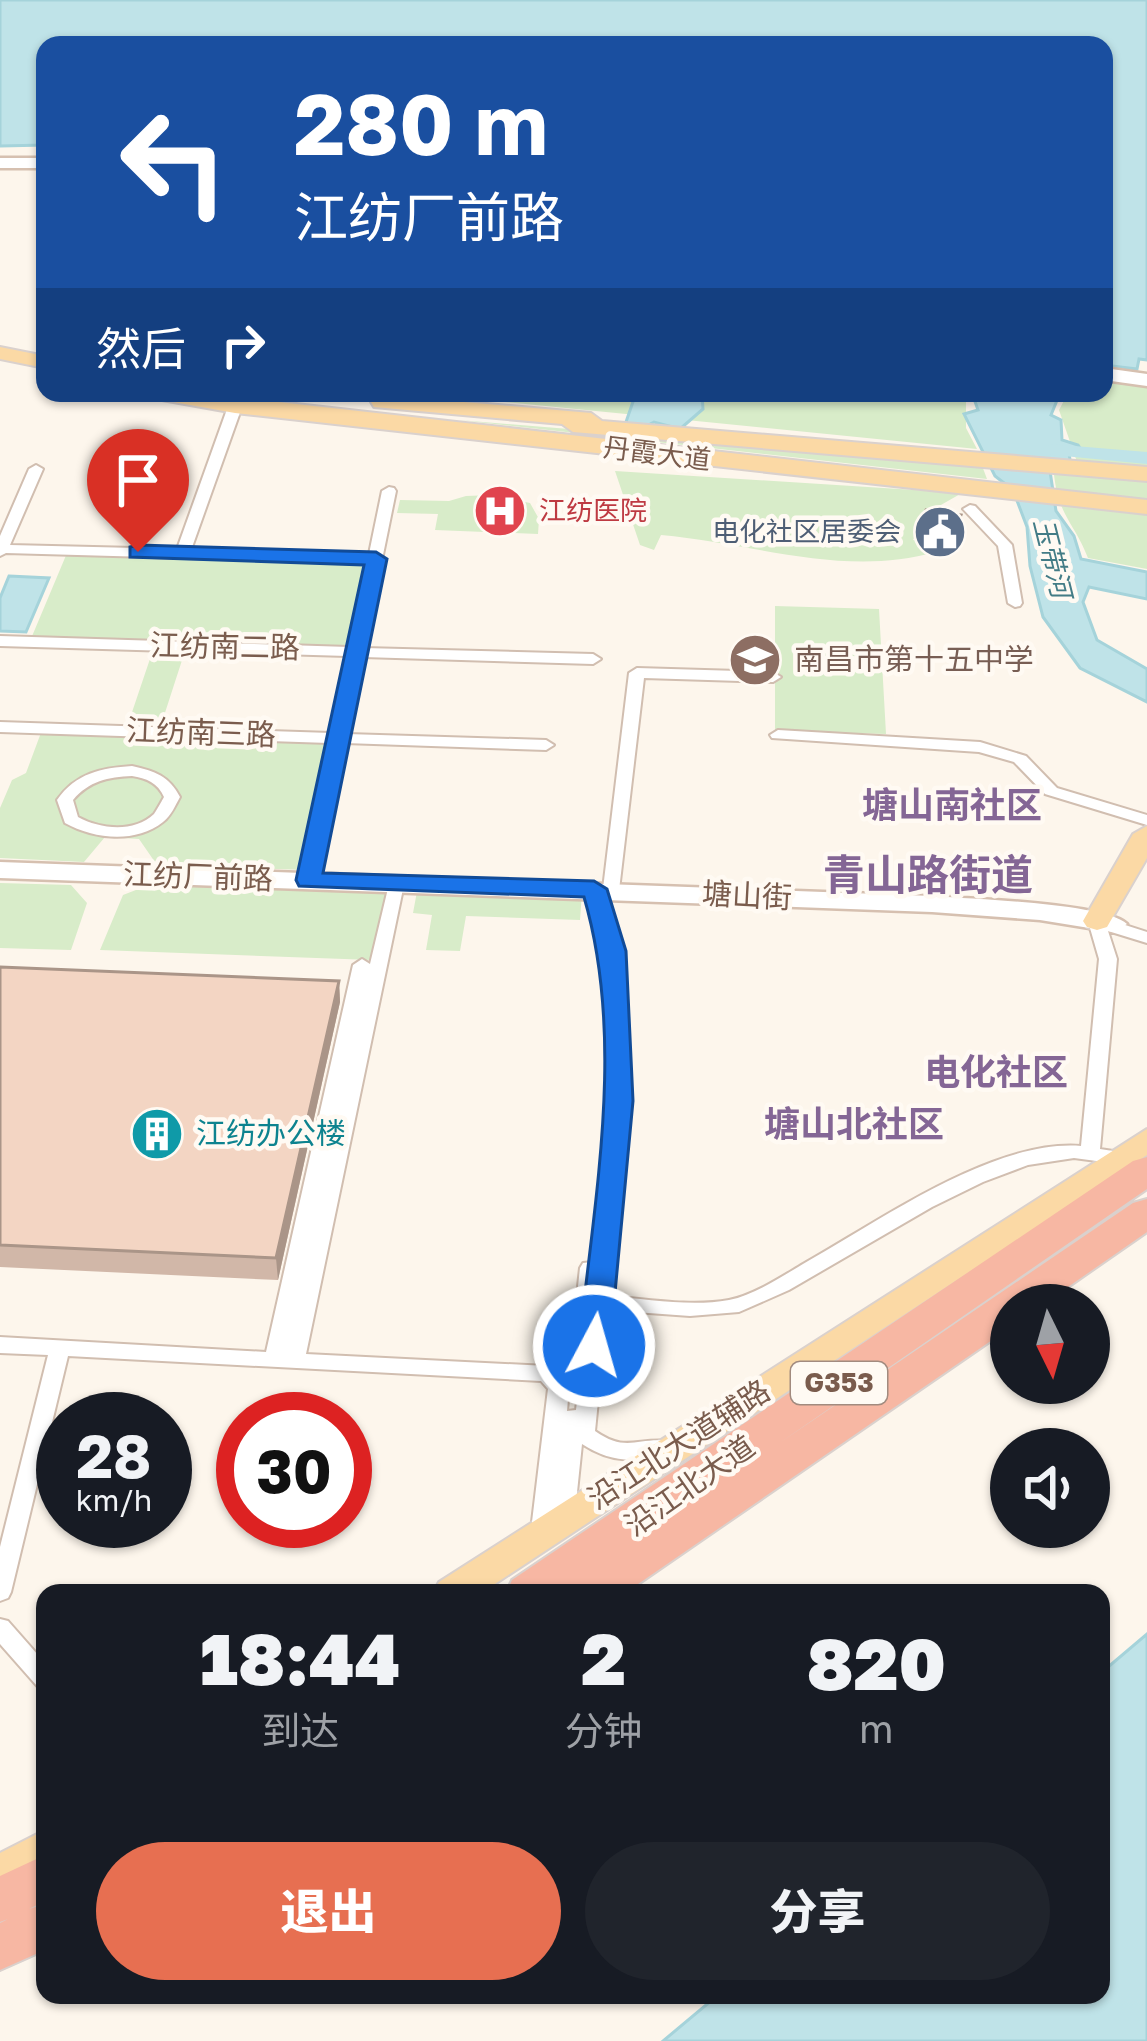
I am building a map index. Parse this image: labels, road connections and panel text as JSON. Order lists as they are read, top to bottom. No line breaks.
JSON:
{"streets":{"highway":["G353","沿江北大道"],"main road":["丹霞大道","江纺厂前路","塘山街","沿江北大道辅路"],"street":["江纺南二路","江纺南三路"]},"crossings":[["江纺厂前路","塘山街"],["沿江北大道辅路","沿江北大道"]],"districts":["塘山南社区","青山路街道","电化社区","塘山北社区"],"water":["玉带河"],"places":{"hospital":["江纺医院"],"public building":["电化社区居委会"],"school or university":["南昌市第十五中学"],"building":["江纺办公楼"]},"north":"bottom","page":{"turn":["280 m","江纺厂前路"],"then":"然后","speed":"28 km/h","limit":"30","eta":["18:44","到达","2","分钟","820","m"],"buttons":["退出","分享"]}}
